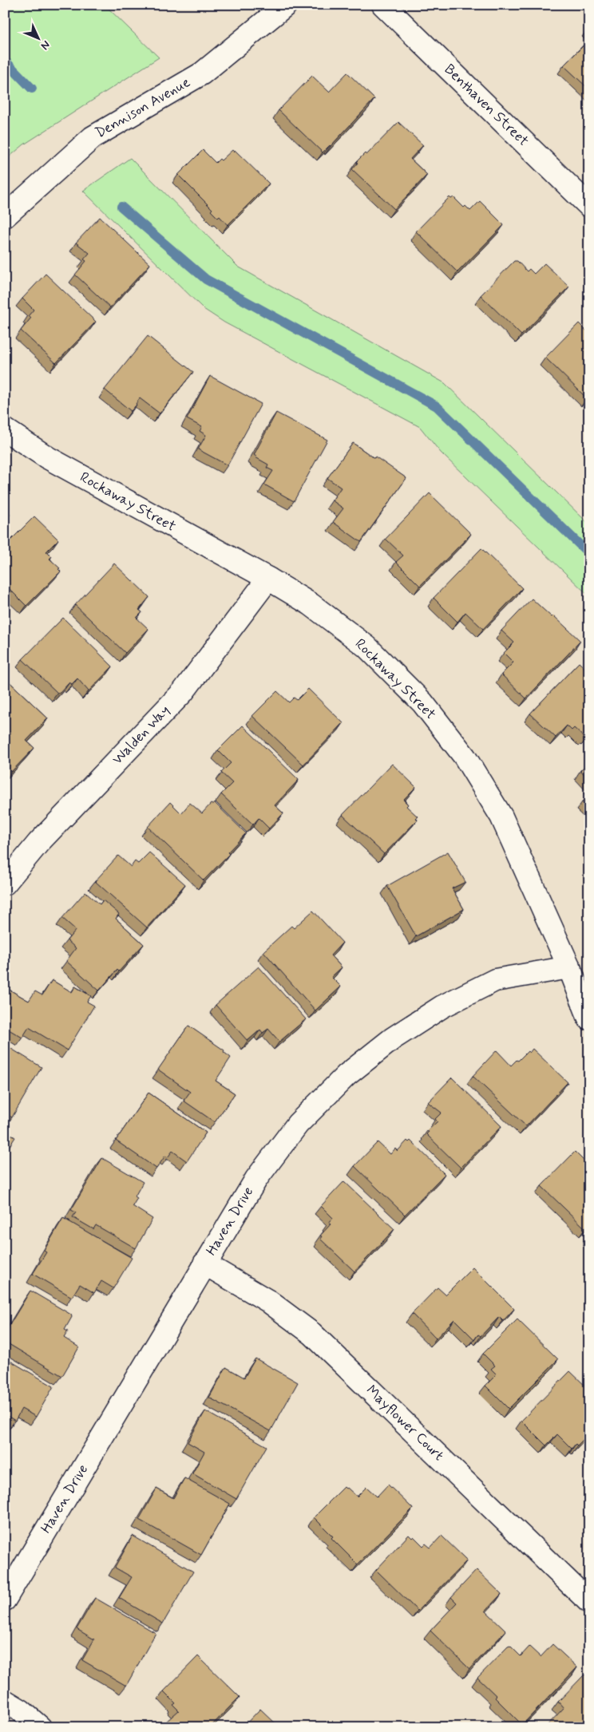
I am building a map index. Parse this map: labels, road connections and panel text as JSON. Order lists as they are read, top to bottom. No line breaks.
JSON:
{"streets":{"street":["Benthaven Street","Dennison Avenue","Rockaway Street","Walden Way","Haven Drive","Mayflower Court"]},"crossings":[["Rockaway Street","Walden Way"],["Rockaway Street","Haven Drive"],["Haven Drive","Mayflower Court"]],"north":"bottom right"}
